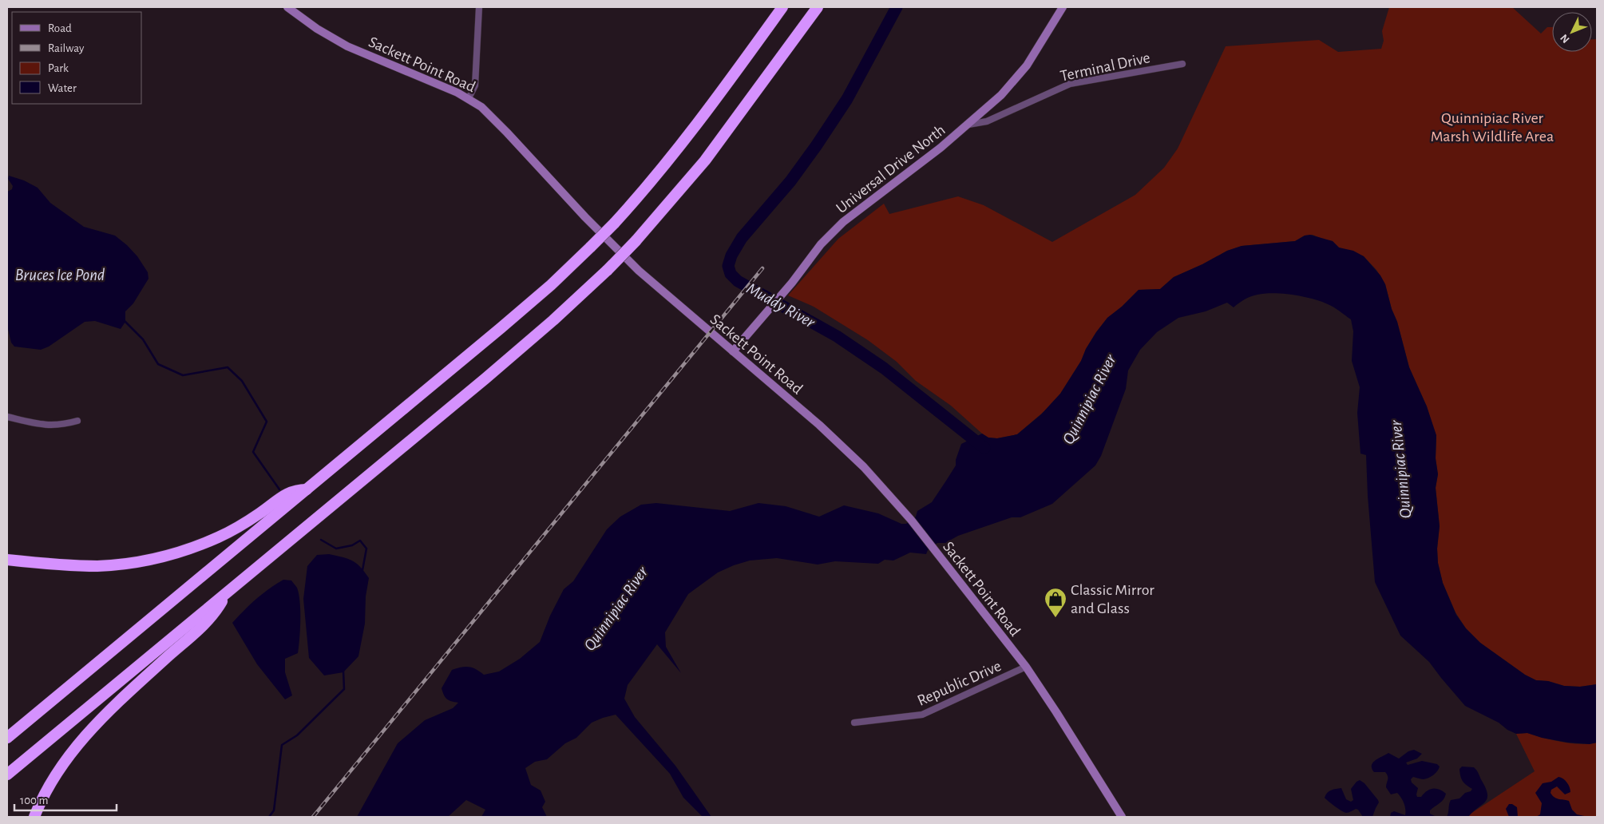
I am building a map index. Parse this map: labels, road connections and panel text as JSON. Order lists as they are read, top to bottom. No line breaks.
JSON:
{"streets":{"street":["Sackett Point Road","Terminal Drive","Universal Drive North","Republic Drive"]},"crossings":[["Sackett Point Road","Universal Drive North"],["Sackett Point Road","Republic Drive"],["Terminal Drive","Universal Drive North"]],"water":["Bruces Ice Pond","Muddy River","Quinnipiac River"],"parks":["Quinnipiac River Marsh Wildlife Area"],"places":{"shop":["Classic Mirror and Glass"]},"legend":["Road","Railway","Park","Water"],"scale_bar":"100 m","north":"bottom left"}
